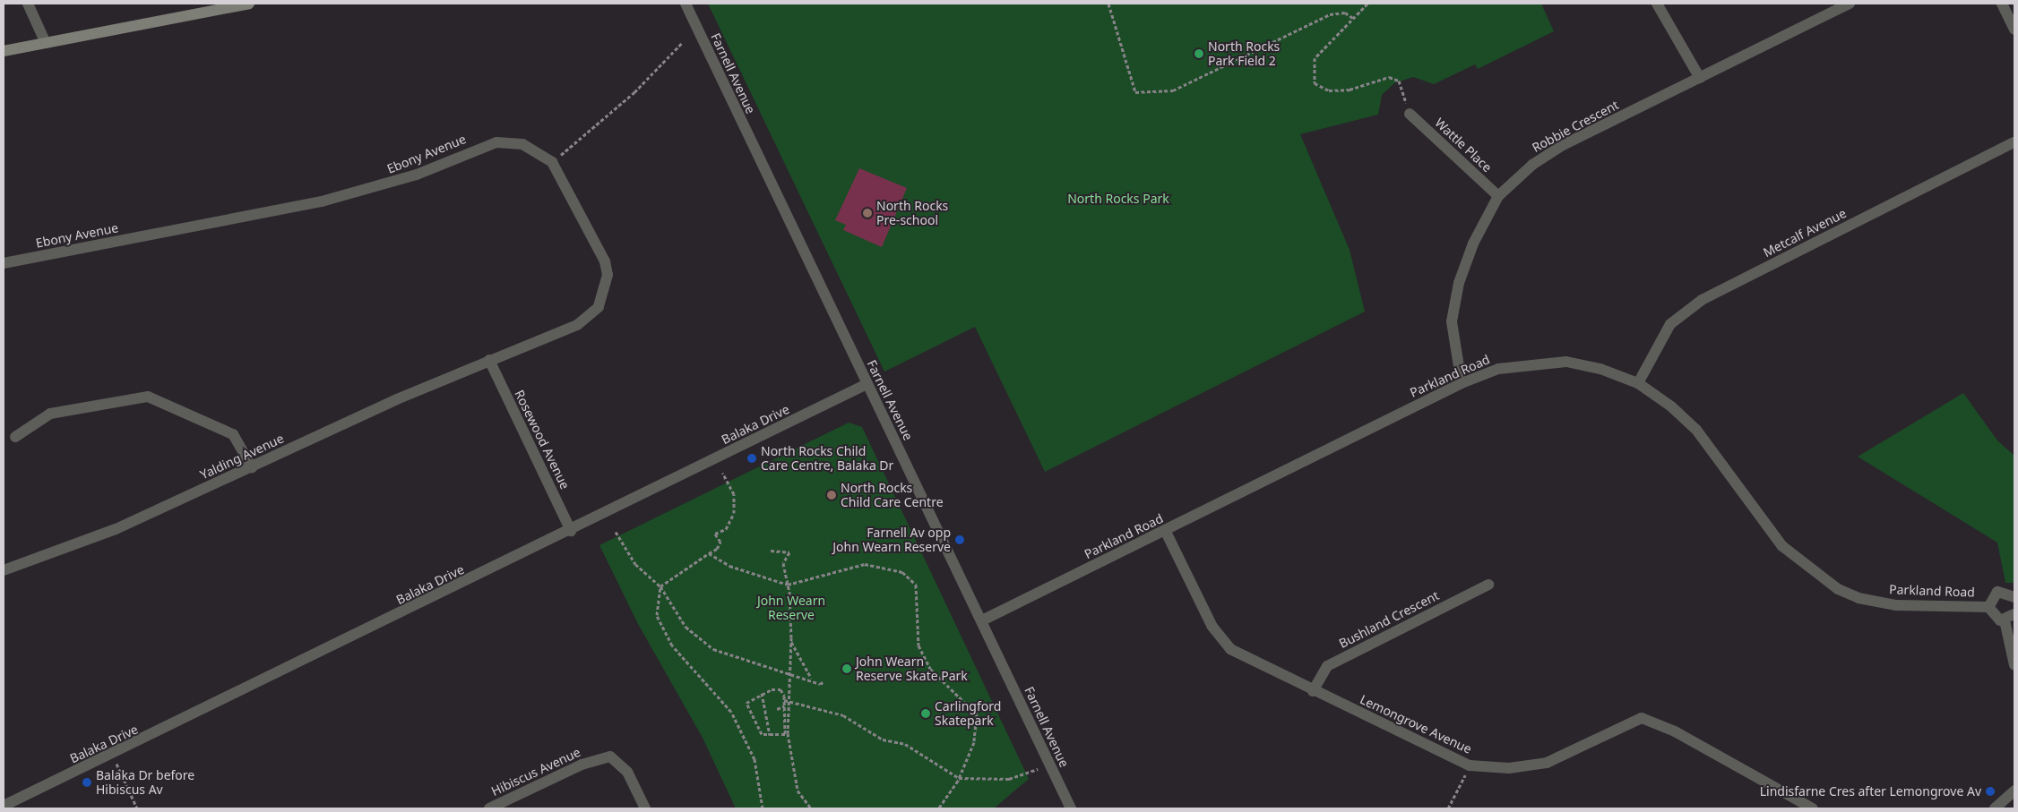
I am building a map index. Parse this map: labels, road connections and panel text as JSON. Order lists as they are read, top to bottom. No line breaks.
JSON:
{"streets":{"street":["Farnell Avenue","Robbie Crescent","Wattle Place","Ebony Avenue","Metcalf Avenue","Parkland Road","Balaka Drive","Rosewood Avenue","Yalding Avenue","Bushland Crescent","Lemongrove Avenue","Hibiscus Avenue"]},"crossings":[["Farnell Avenue","Parkland Road"],["Farnell Avenue","Balaka Drive"],["Robbie Crescent","Wattle Place"],["Robbie Crescent","Parkland Road"],["Ebony Avenue","Rosewood Avenue"],["Ebony Avenue","Yalding Avenue"],["Metcalf Avenue","Parkland Road"],["Parkland Road","Lemongrove Avenue"],["Balaka Drive","Rosewood Avenue"],["Rosewood Avenue","Yalding Avenue"],["Bushland Crescent","Lemongrove Avenue"]],"parks":["North Rocks Park","John Wearn Reserve"],"places":["North Rocks Park Field 2","North Rocks Pre-school","North Rocks Child Care Centre, Balaka Dr","North Rocks Child Care Centre","Farnell Av opp John Wearn Reserve","John Wearn Reserve Skate Park","Carlingford Skatepark","Balaka Dr before Hibiscus Av","Lindisfarne Cres after Lemongrove Av"]}
